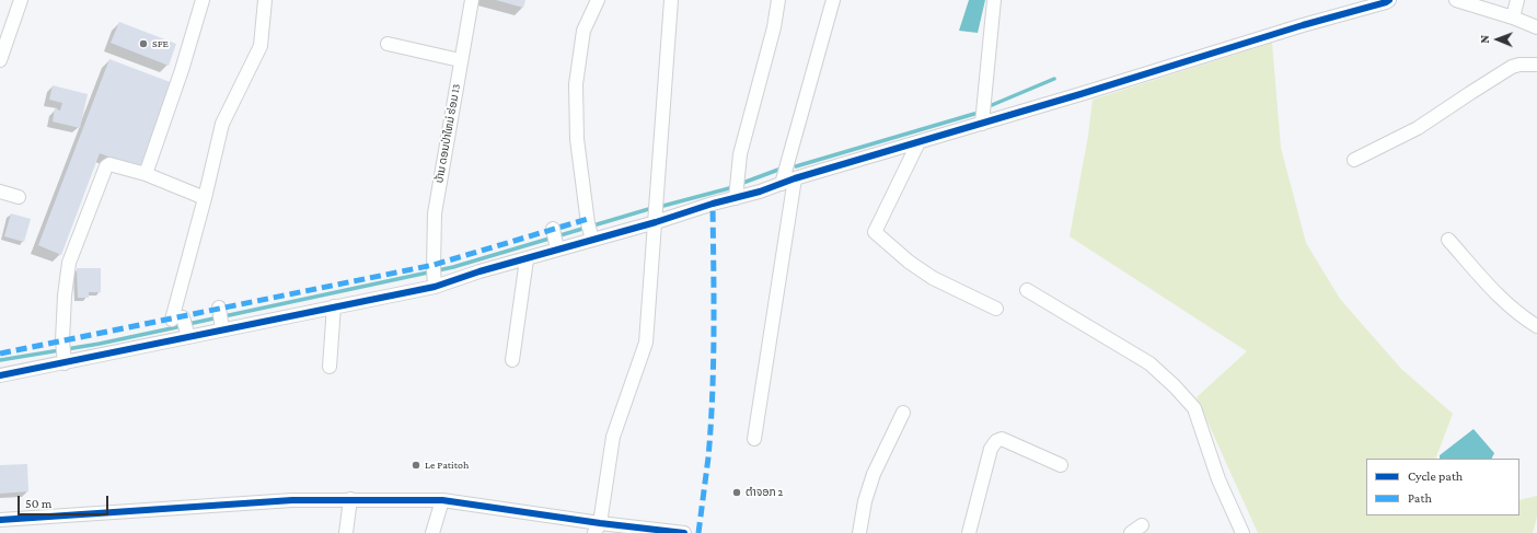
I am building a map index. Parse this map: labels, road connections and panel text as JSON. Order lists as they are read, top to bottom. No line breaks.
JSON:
{"streets":{"street":["ບ້ານ ດອນປ່າໃຫມ່ ຮ່ອມ 13"]},"places":["SFE","Le Patitoh","ຕຳຈອກ 2"],"legend":["Cycle path","Path"],"scale_bar":"50 m","north":"left"}
